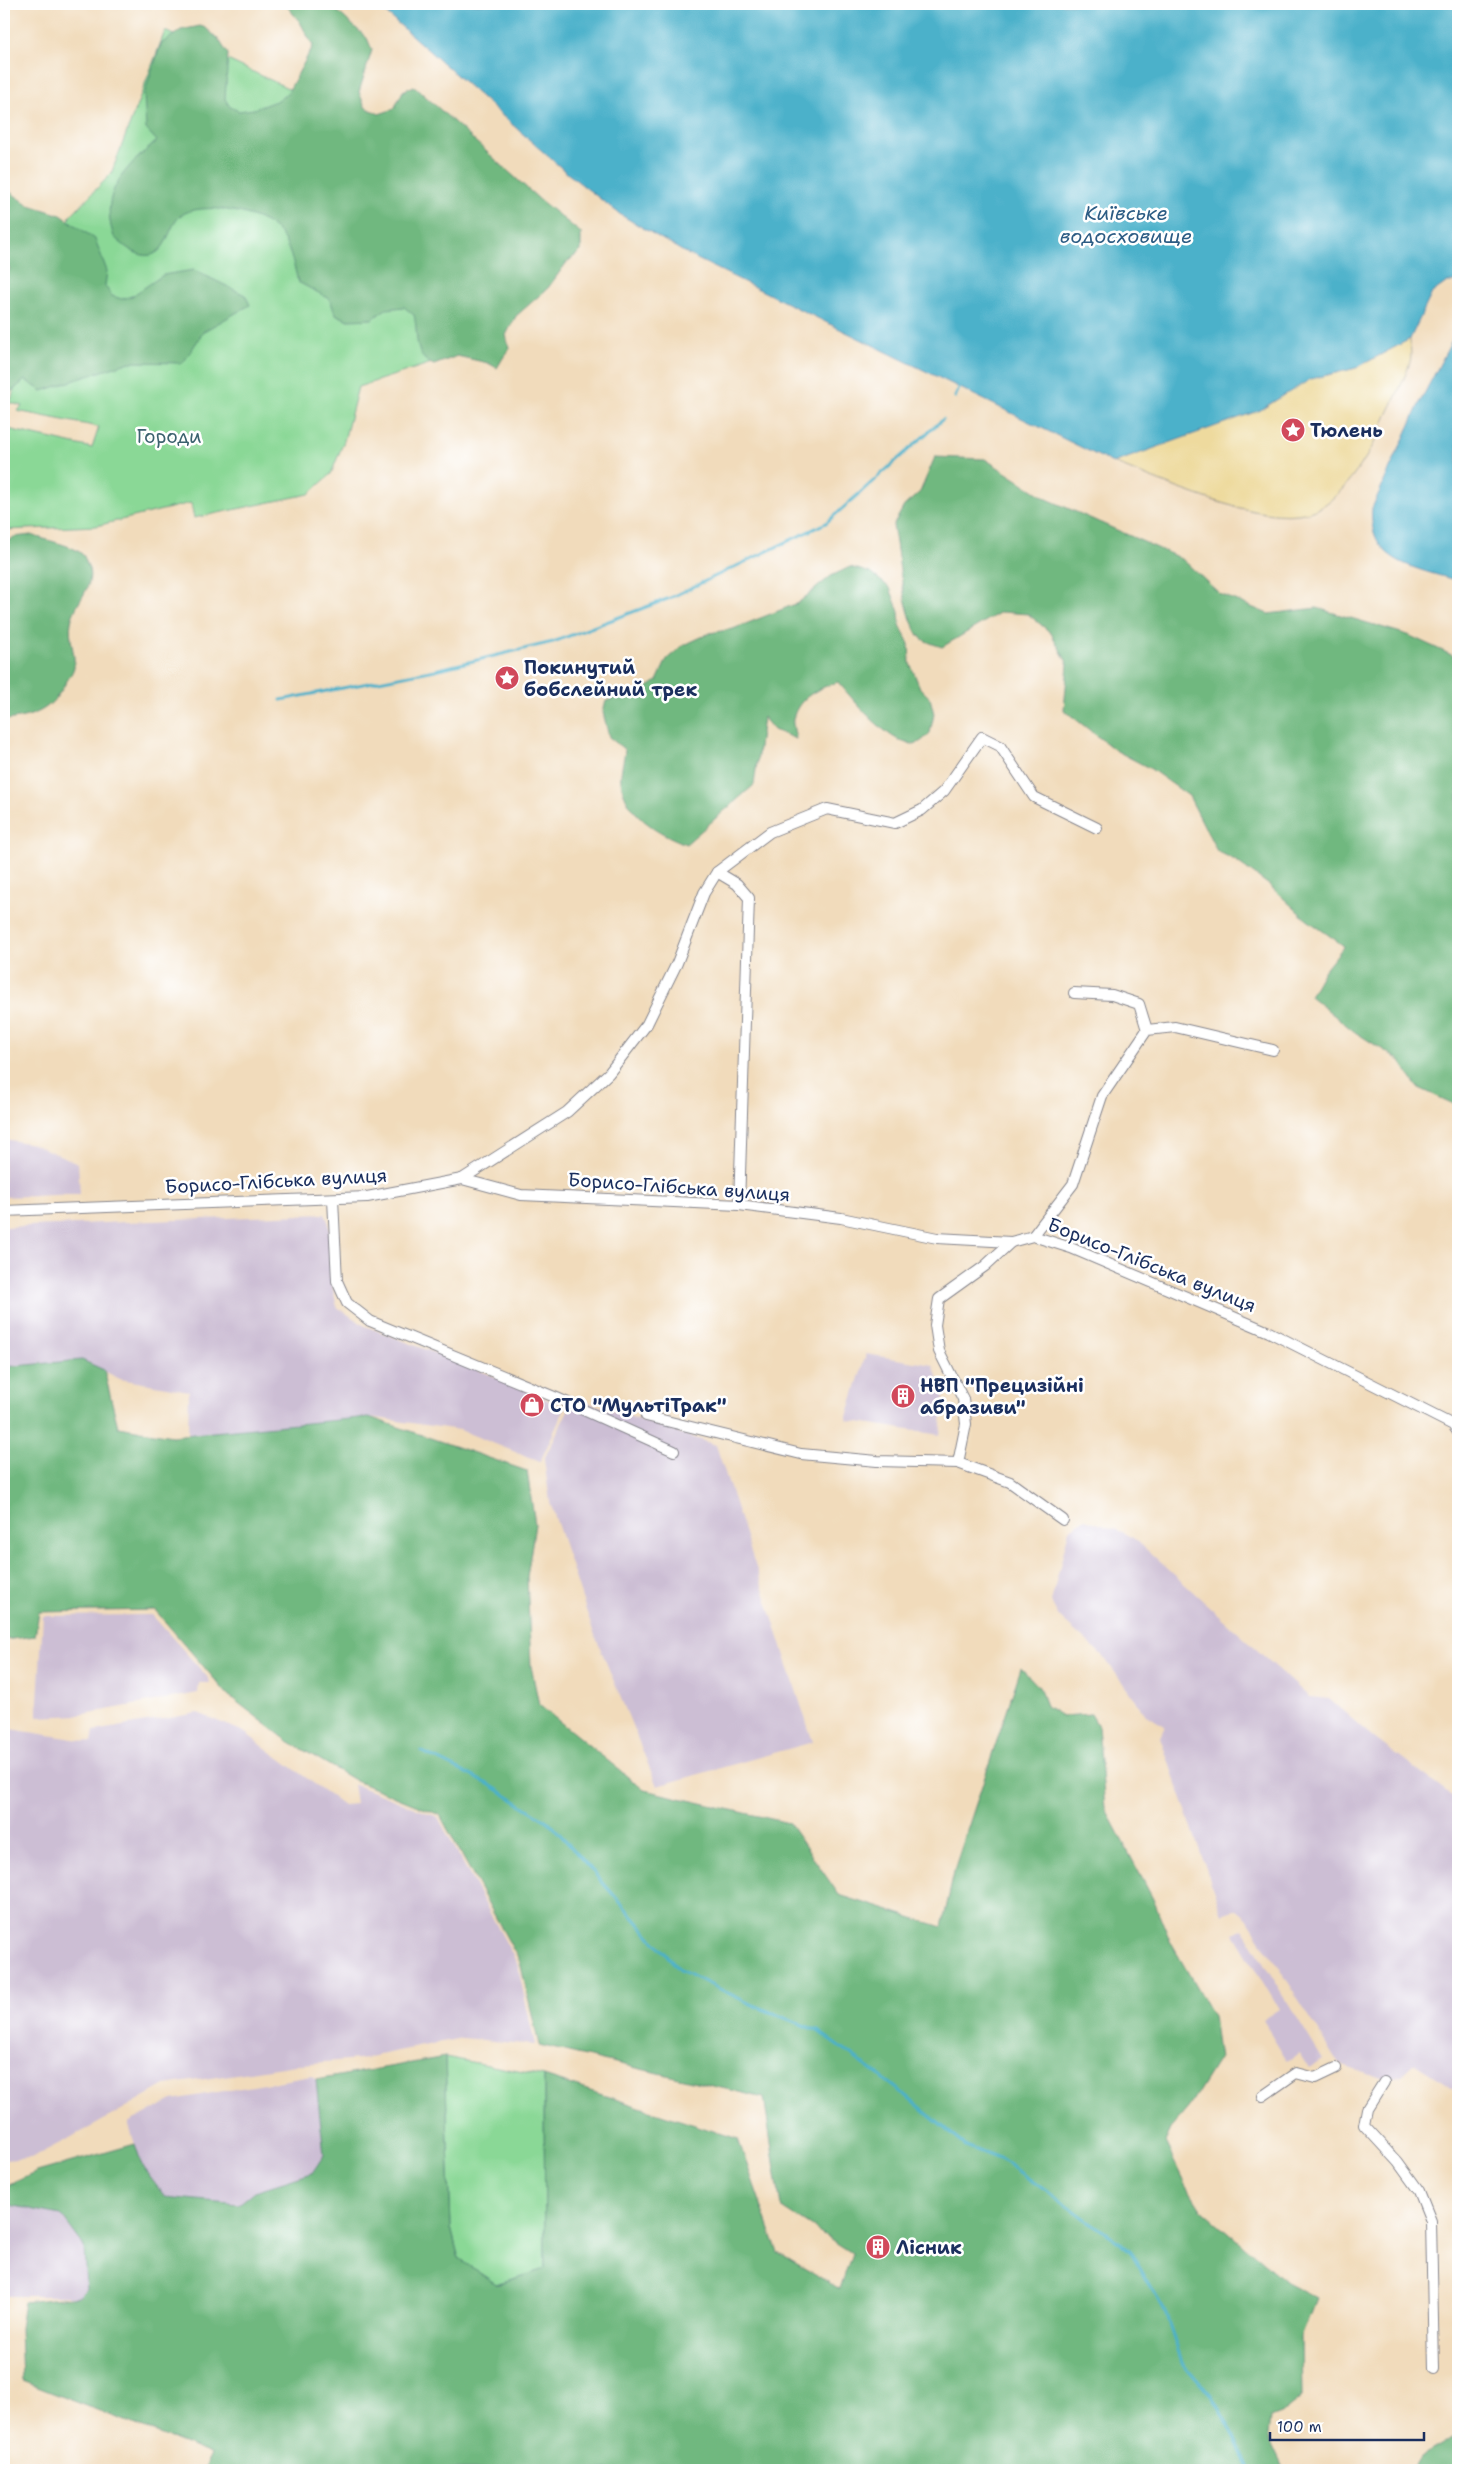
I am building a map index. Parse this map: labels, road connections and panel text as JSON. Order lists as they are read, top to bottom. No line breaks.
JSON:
{"streets":{"street":["Борисо-Глібська вулиця"]},"water":["Київське водосховище"],"parks":["Городи"],"places":{"place":["Тюлень","Покинутий бобслейний трек"],"building":["НВП \"Прецизійні абразиви\"","Лісник"],"shop":["СТО \"МультіТрак\""]},"scale_bar":"100 m"}
